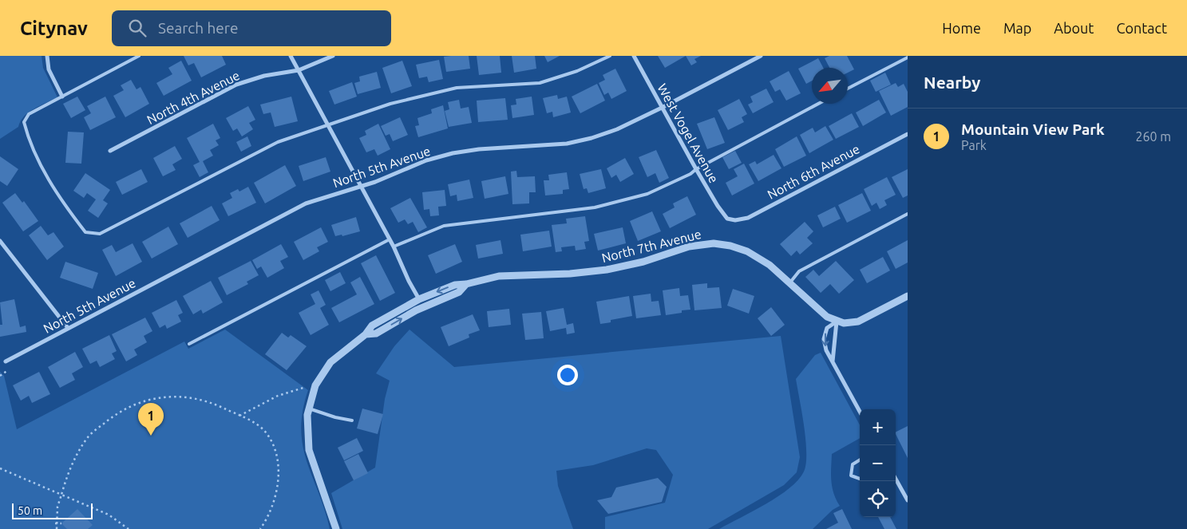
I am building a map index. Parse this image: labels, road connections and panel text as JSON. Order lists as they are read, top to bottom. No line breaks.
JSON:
{"streets":{"street":["North 4th Avenue","West Vogel Avenue","North 5th Avenue","North 6th Avenue","North 7th Avenue"]},"crossings":[["West Vogel Avenue","North 5th Avenue"],["West Vogel Avenue","North 6th Avenue"]],"scale_bar":"50 m","north":"bottom left","page":{"header":"Citynav","search":"Search here","nav":["Home","Map","About","Contact"],"heading":"Nearby","list":[{"mark":"1","name":"Mountain View Park","note":"Park","value":"260 m"}],"pins":"1","map_buttons":["+","−"],"scale":"50 m"}}
